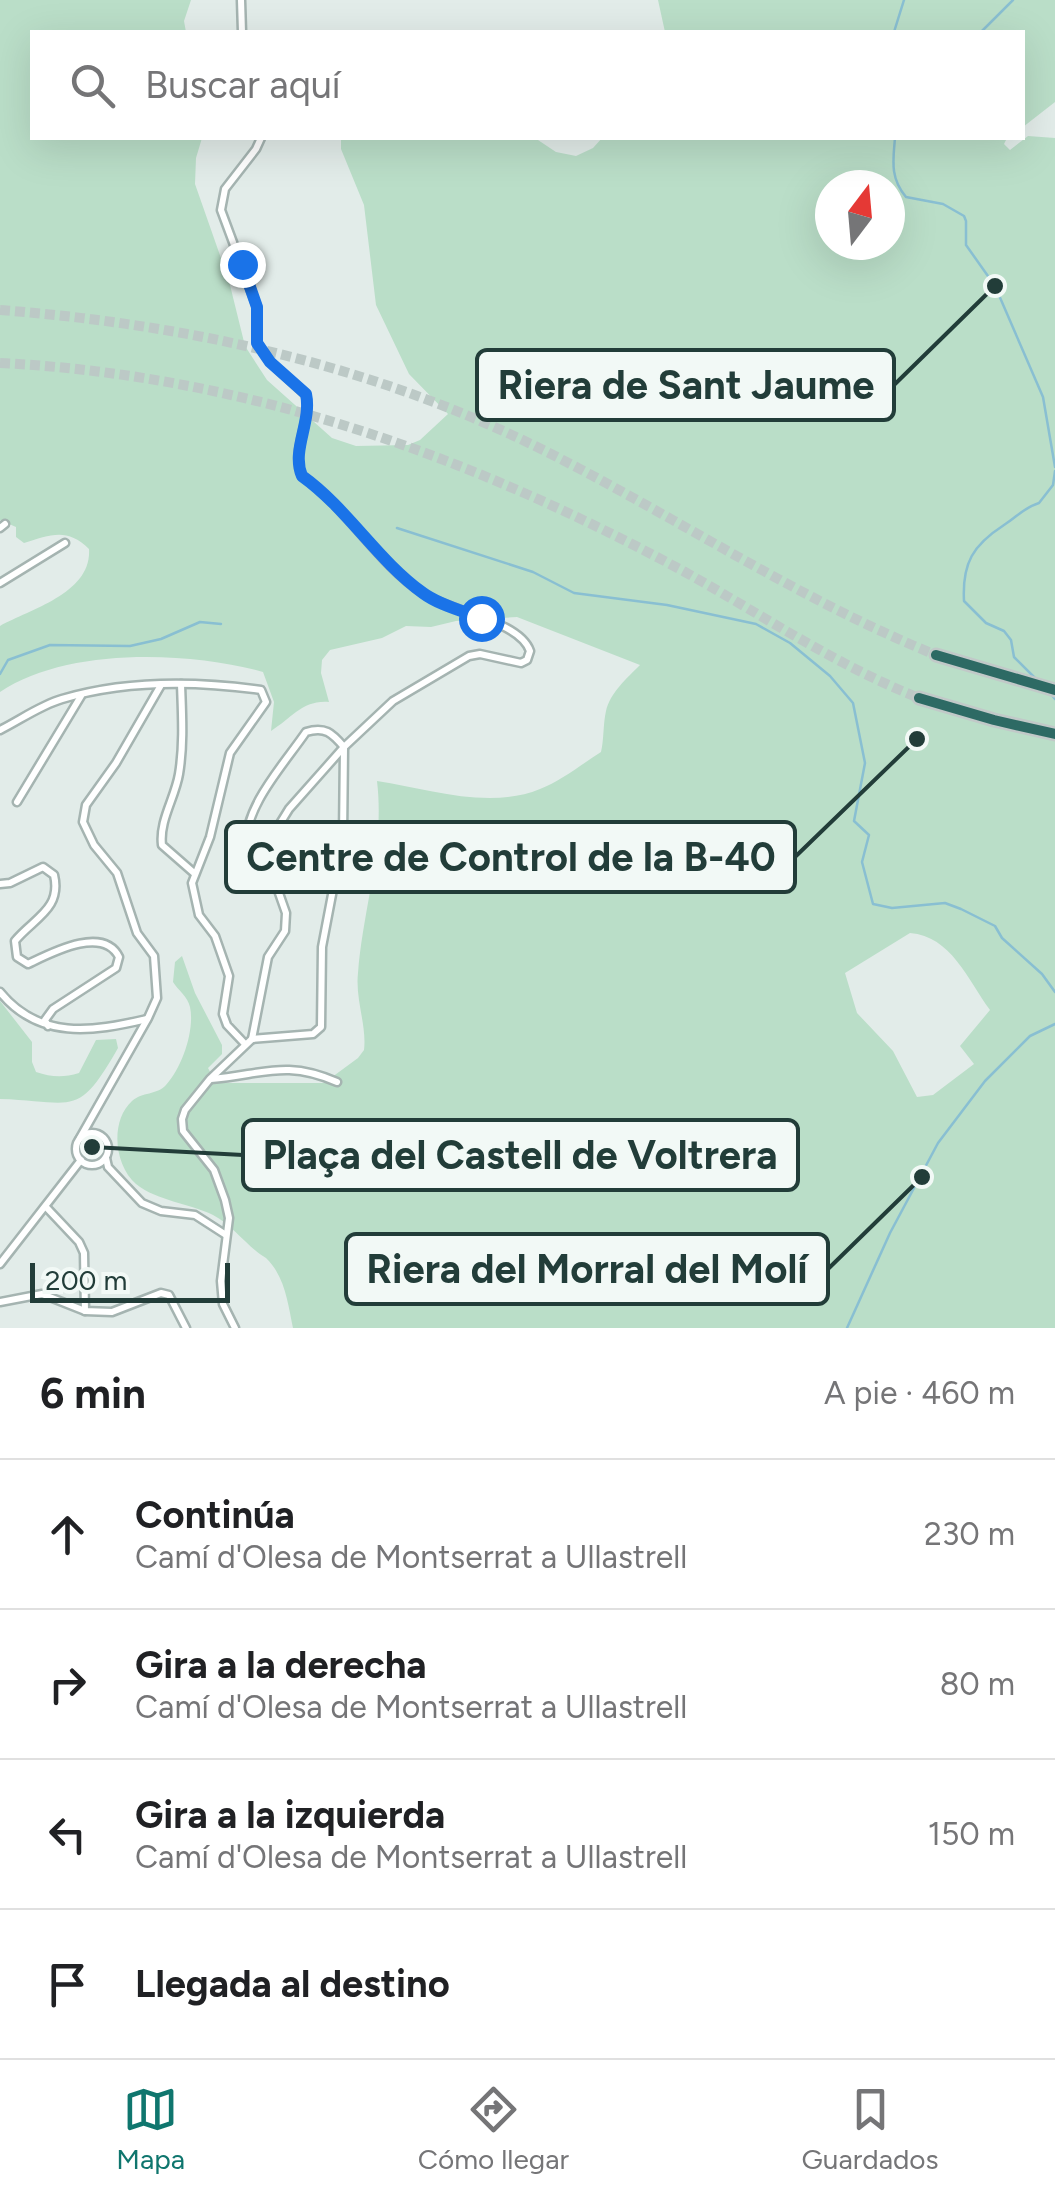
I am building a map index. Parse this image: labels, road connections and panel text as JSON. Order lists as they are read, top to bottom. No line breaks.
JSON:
{"places":["Riera de Sant Jaume","Centre de Control de la B-40","Plaça del Castell de Voltrera","Riera del Morral del Molí"],"scale_bar":"200 m","north":"top","page":{"search":"Buscar aquí","scale":"200 m","heading":["6 min","A pie · 460 m"],"list":[["Continúa","Camí d'Olesa de Montserrat a Ullastrell","230 m"],["Gira a la derecha","Camí d'Olesa de Montserrat a Ullastrell","80 m"],["Gira a la izquierda","Camí d'Olesa de Montserrat a Ullastrell","150 m"],"Llegada al destino"],"nav":["Mapa","Cómo llegar","Guardados"]}}
